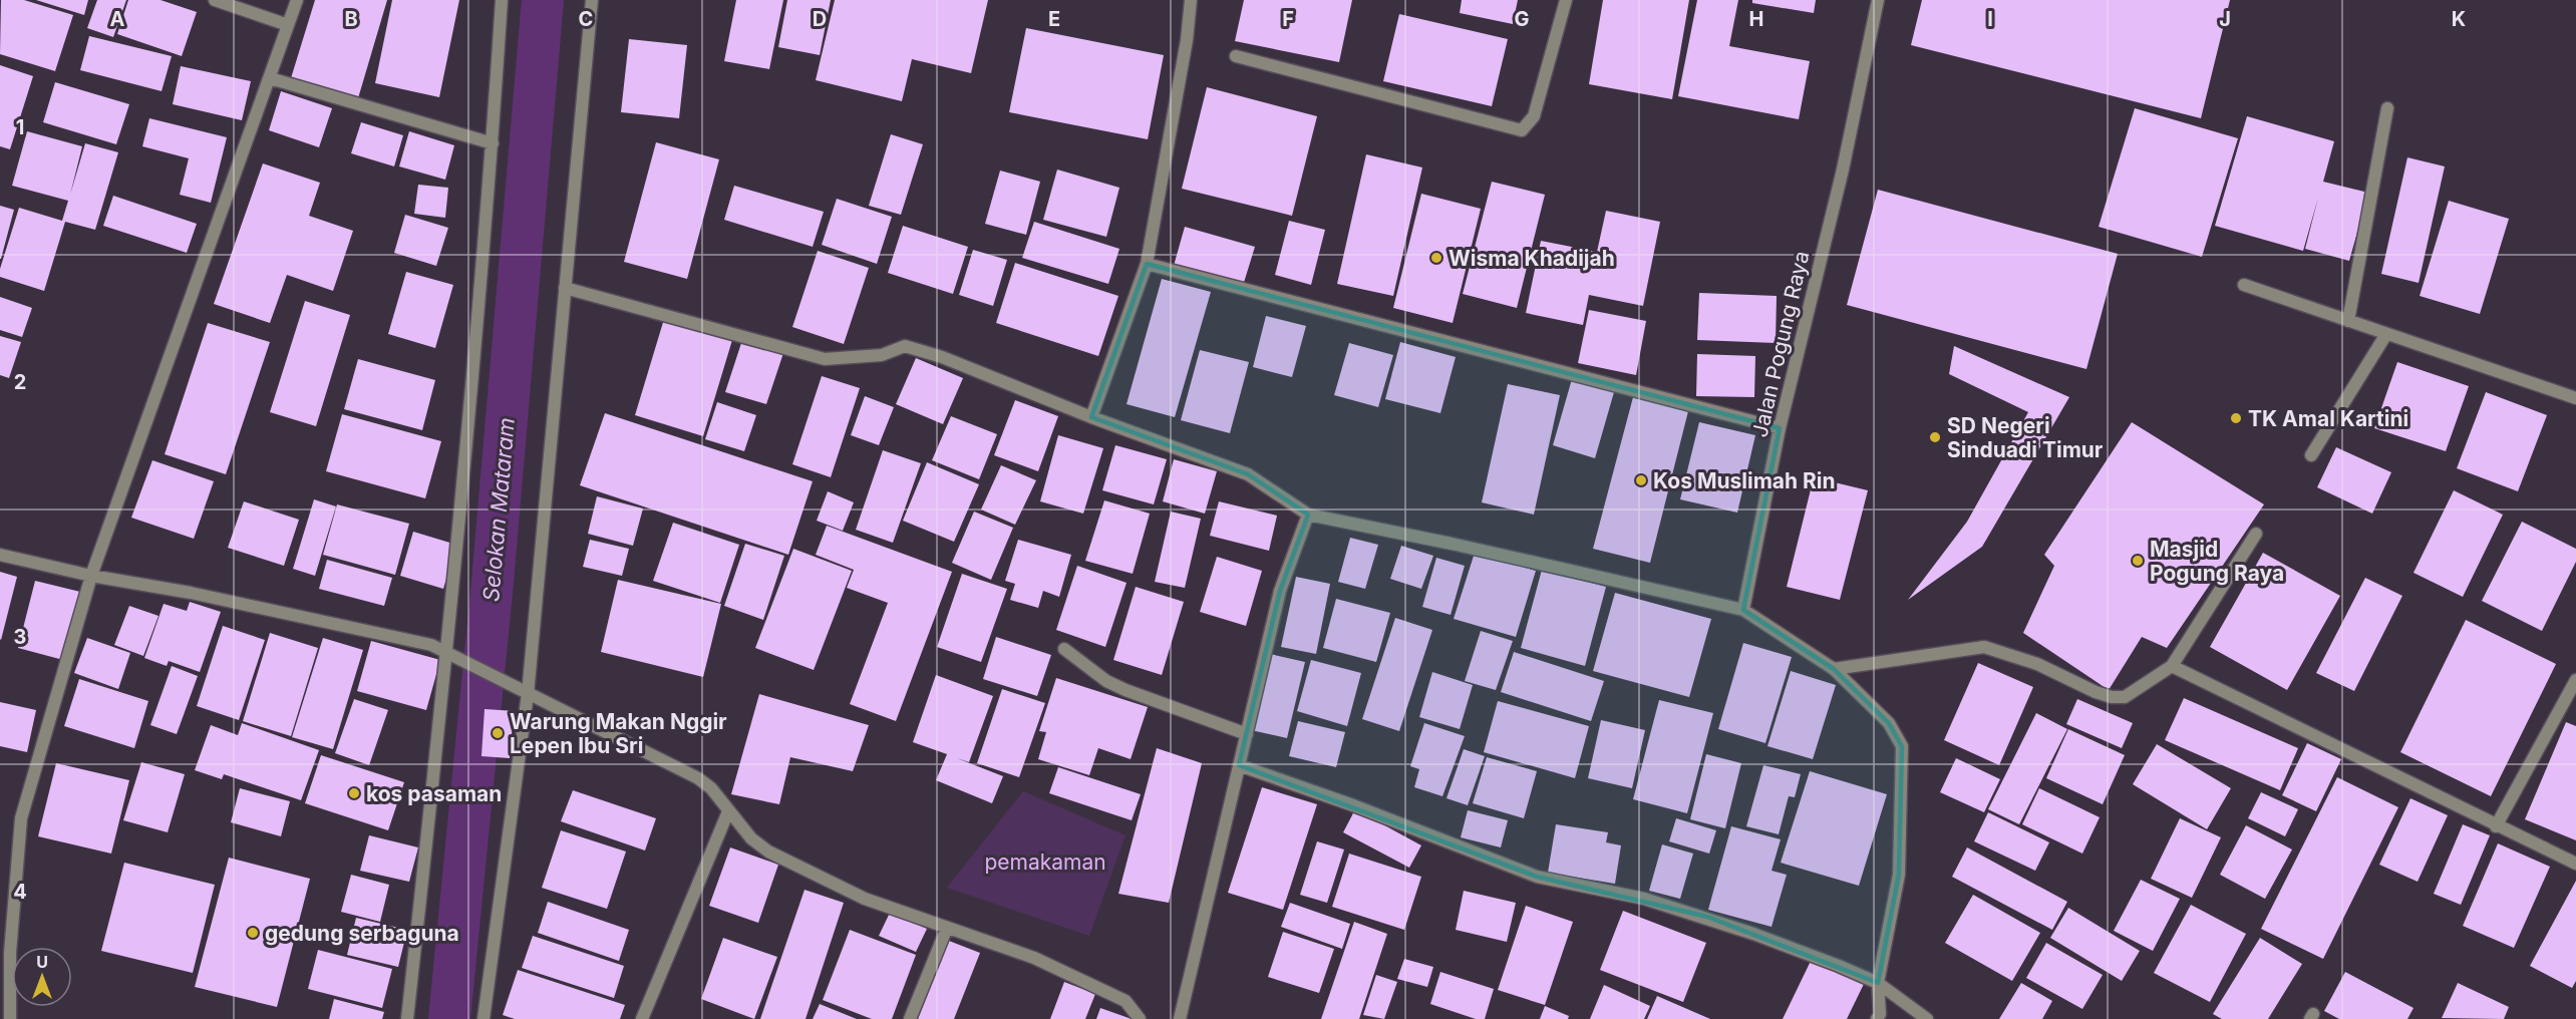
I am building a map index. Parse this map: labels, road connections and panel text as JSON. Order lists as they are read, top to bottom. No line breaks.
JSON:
{"streets":{"street":["Jalan Pogung Raya"]},"water":["Selokan Mataram"],"parks":["pemakaman"],"places":["Wisma Khadijah","TK Amal Kartini","SD Negeri Sinduadi Timur","Kos Muslimah Rin","Masjid Pogung Raya","Warung Makan Nggir Lepen Ibu Sri","kos pasaman","gedung serbaguna"],"north":"top","grid":{"columns":["A","B","C","D","E","F","G","H","I","J","K"],"rows":["1","2","3","4"]}}
